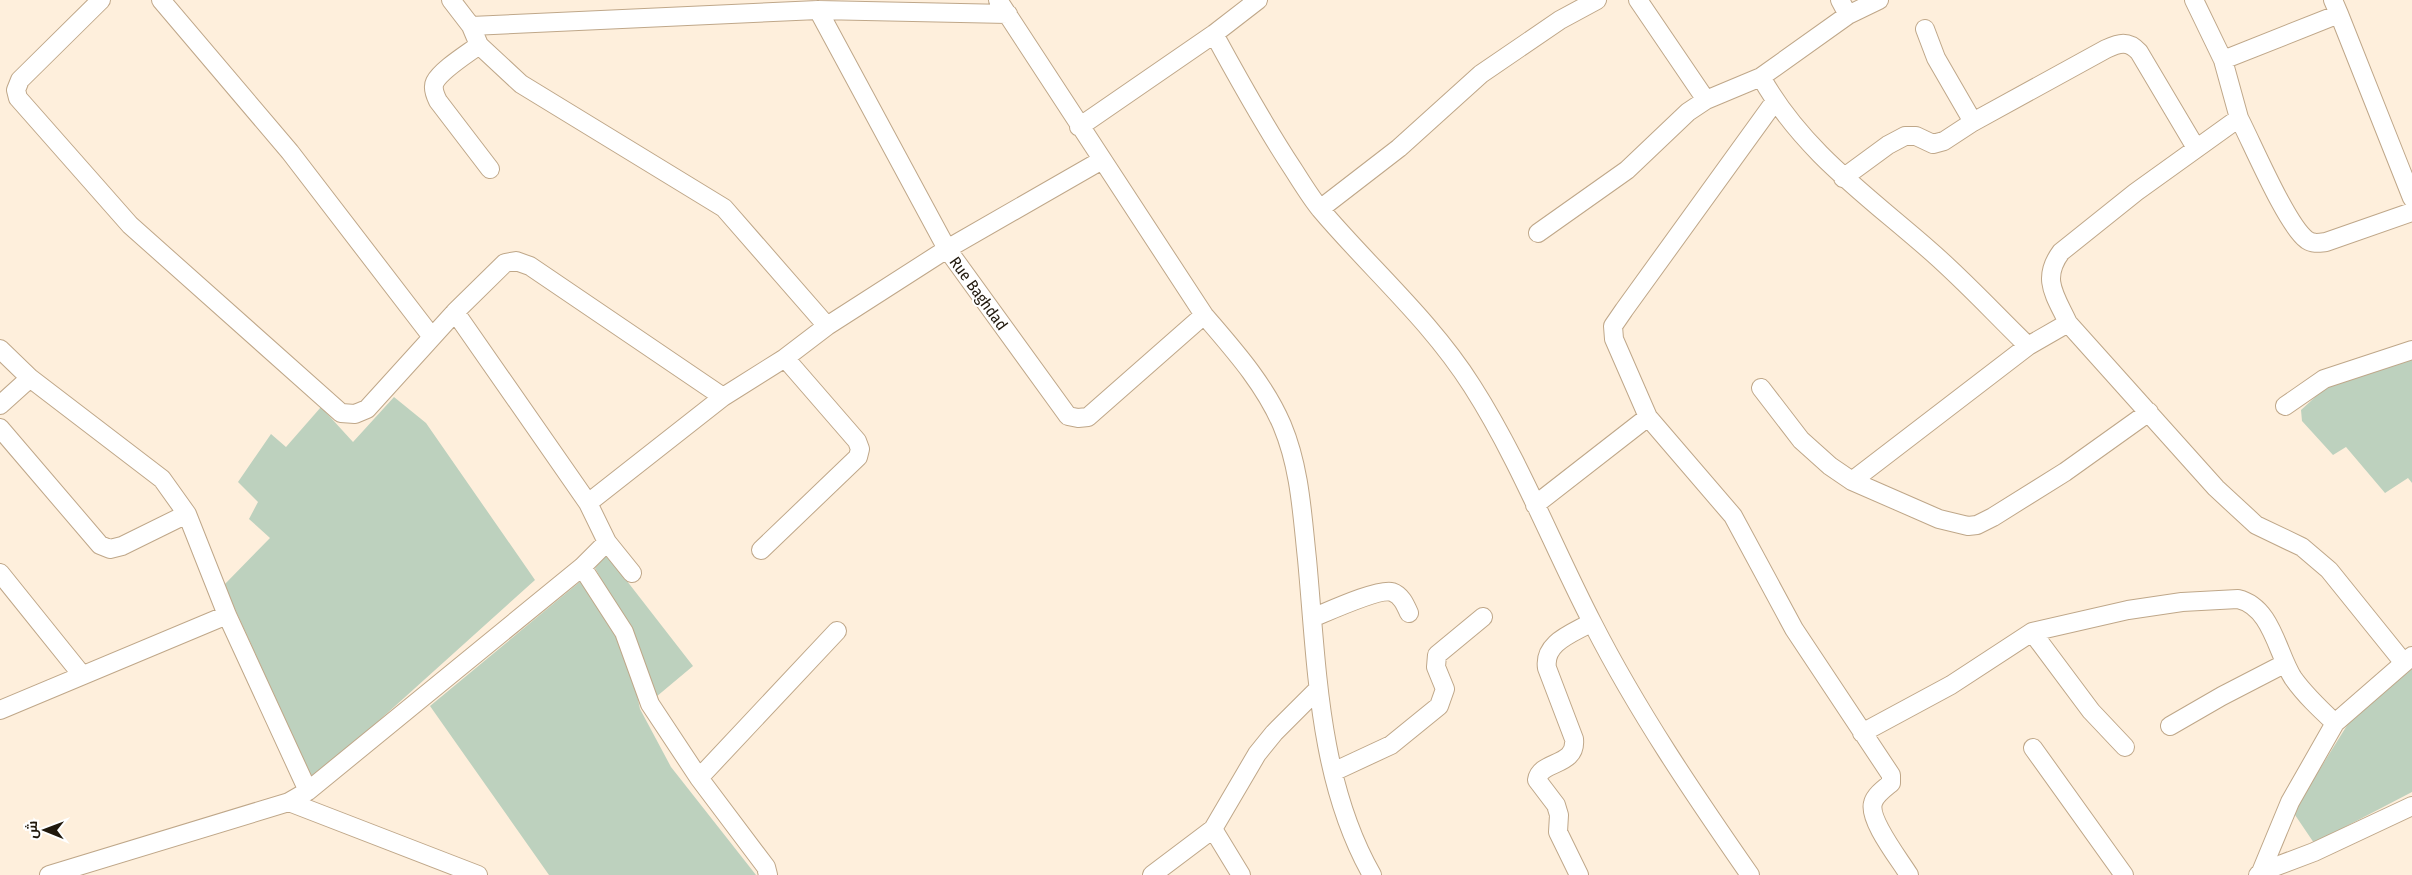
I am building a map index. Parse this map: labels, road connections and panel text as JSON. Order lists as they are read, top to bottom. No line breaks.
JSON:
{"streets":{"street":["Rue Baghdad"]},"north":"left"}
